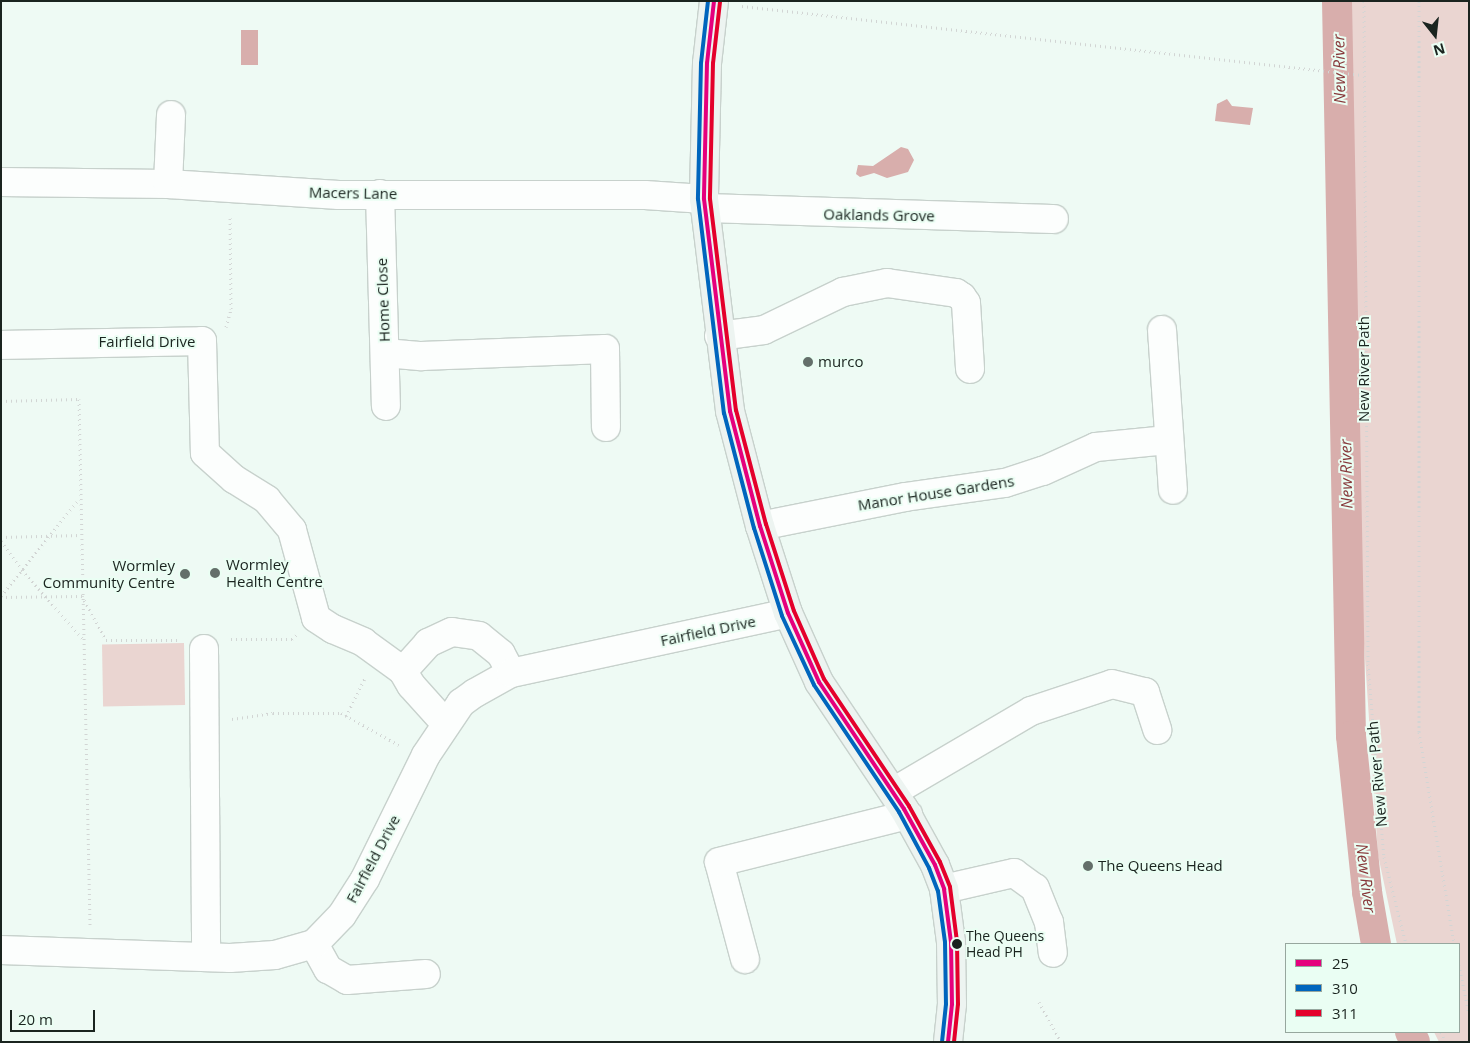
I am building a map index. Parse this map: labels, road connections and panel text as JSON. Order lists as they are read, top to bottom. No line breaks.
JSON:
{"streets":{"street":["Macers Lane","Oaklands Grove","Home Close","Fairfield Drive","Manor House Gardens"],"path":["New River Path"]},"crossings":[["Macers Lane","Oaklands Grove"],["Macers Lane","Home Close"]],"water":["New River"],"places":["murco","Wormley Health Centre","Wormley Community Centre","The Queens Head","The Queens Head PH"],"lines":["transit line 25","transit line 310","transit line 311"],"legend":["25","310","311"],"scale_bar":"20 m","north":"bottom"}
